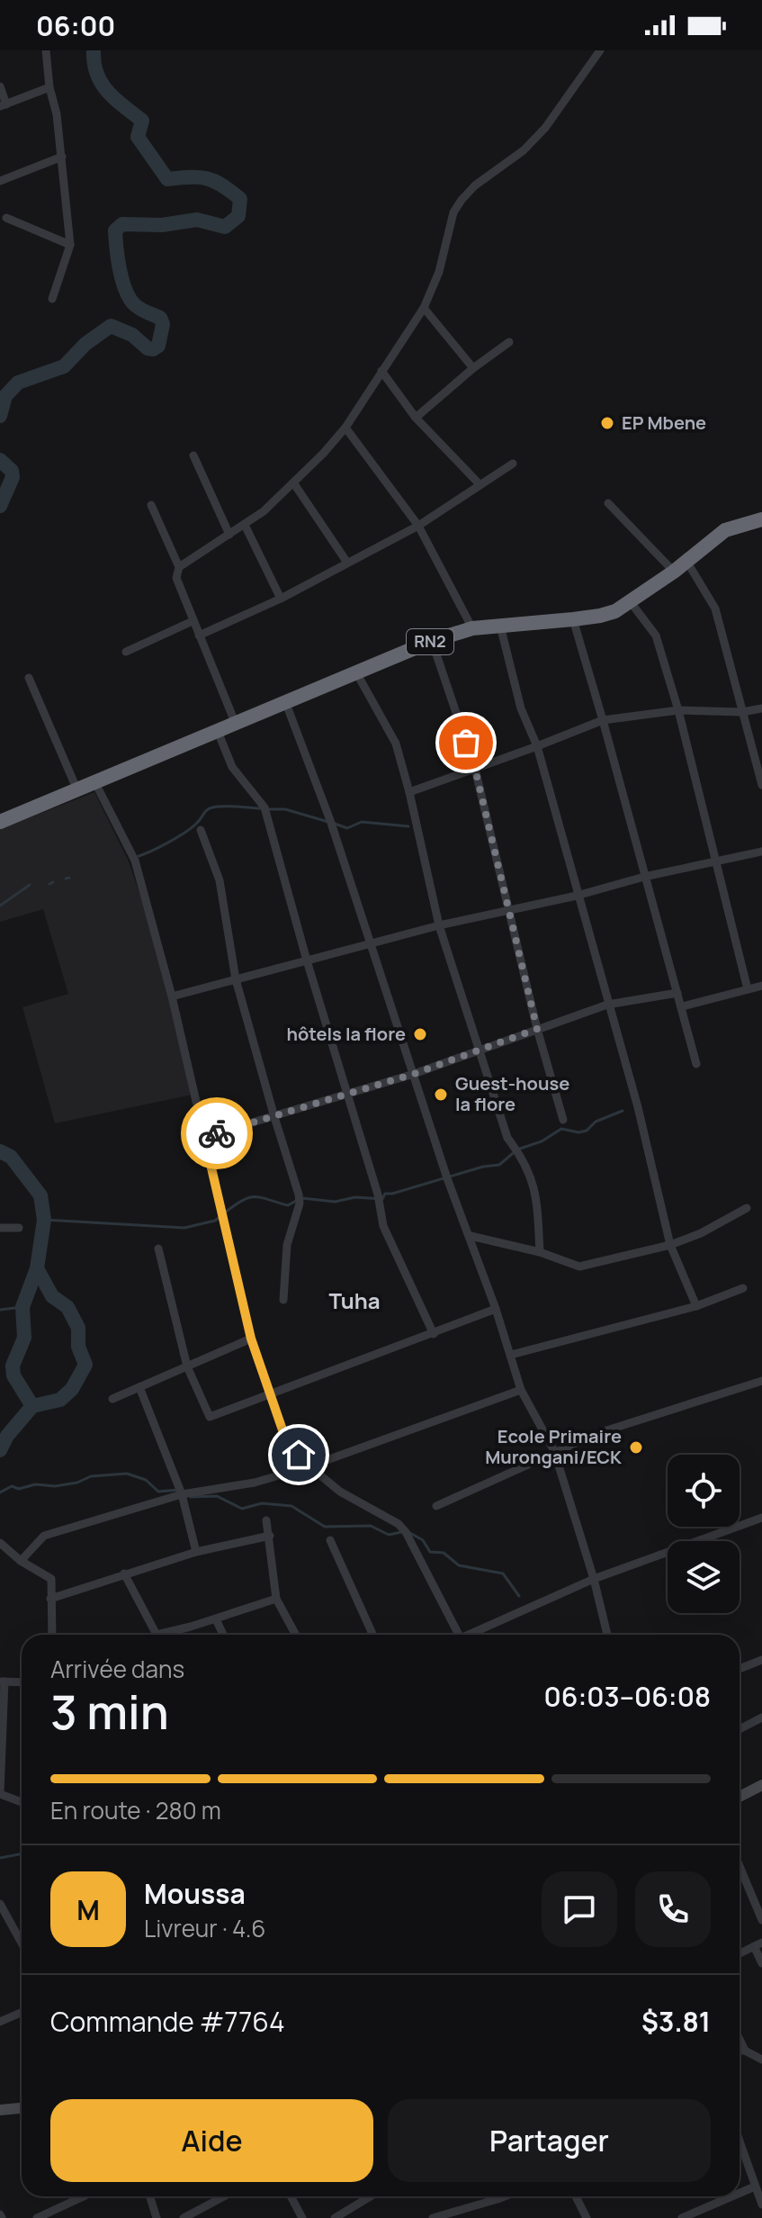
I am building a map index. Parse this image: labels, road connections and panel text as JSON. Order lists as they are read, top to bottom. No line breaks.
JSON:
{"streets":{"highway":["RN2"]},"districts":["Tuha"],"places":["EP Mbene","hôtels la flore","Guest-house la flore","Ecole Primaire Murongani/ECK"],"page":{"status":"06:00","heading":["3 min","Arrivée dans","06:03–06:08"],"panel":["Moussa","Livreur · 4.6","Commande #7764","$3.81"],"bar":"En route · 280 m","round":"M","buttons":["Aide","Partager"]}}
